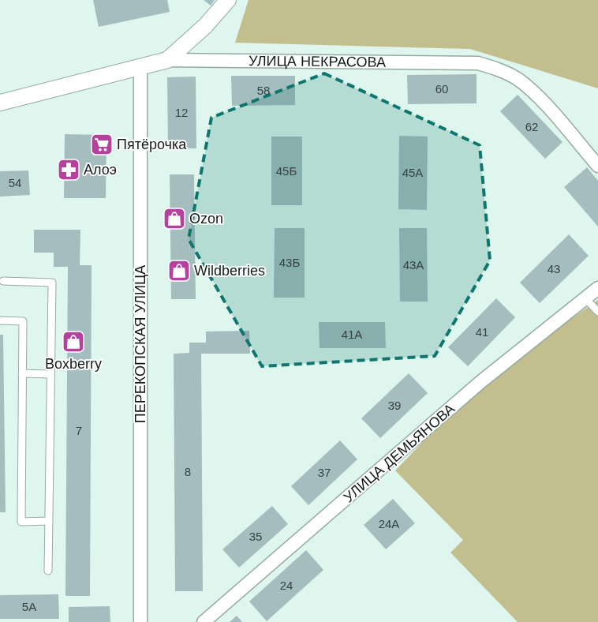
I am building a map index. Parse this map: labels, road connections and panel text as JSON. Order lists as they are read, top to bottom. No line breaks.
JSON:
{"streets":{"street":["УЛИЦА НЕКРАСОВА","ПЕРЕКОПСКАЯ УЛИЦА","УЛИЦА ДЕМЬЯНОВА"]},"crossings":[["УЛИЦА НЕКРАСОВА","ПЕРЕКОПСКАЯ УЛИЦА"]],"places":{"supermarket":["Пятёрочка"],"pharmacy":["Алоэ"],"shop":["Ozon","Wildberries","Boxberry"]},"house_numbers":["60","58","12","62","45Б","45А","54","43Б","43А","43","41","41А","39","7","8","37","24А","35","24","5А"]}
